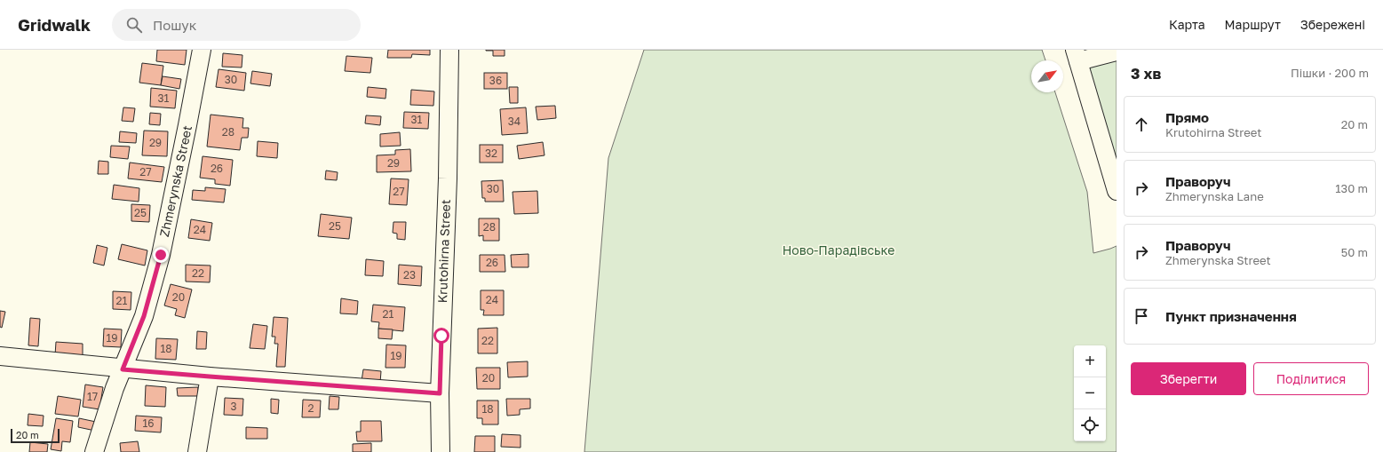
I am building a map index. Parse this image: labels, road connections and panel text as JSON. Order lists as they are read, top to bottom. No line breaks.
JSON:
{"streets":{"street":["Zhmerynska Street","Krutohirna Street"]},"parks":["Ново-Парадівське"],"house_numbers":["30","36","31","31","34","28","29","32","29","26","27","30","27","25","25","28","24","26","22","23","20","24","21","21","19","22","18","19","20","17","3","2","18","16"],"scale_bar":"20 m","north":"top right","page":{"header":"Gridwalk","search":"Пошук","nav":["Карта","Маршрут","Збережені"],"heading":["3 хв","Пішки · 200 m"],"list":[["Прямо","Krutohirna Street","20 m"],["Праворуч","Zhmerynska Lane","130 m"],["Праворуч","Zhmerynska Street","50 m"],"Пункт призначення"],"map_buttons":["+","−"],"buttons":["Зберегти","Поділитися"],"scale":"20 m"}}
